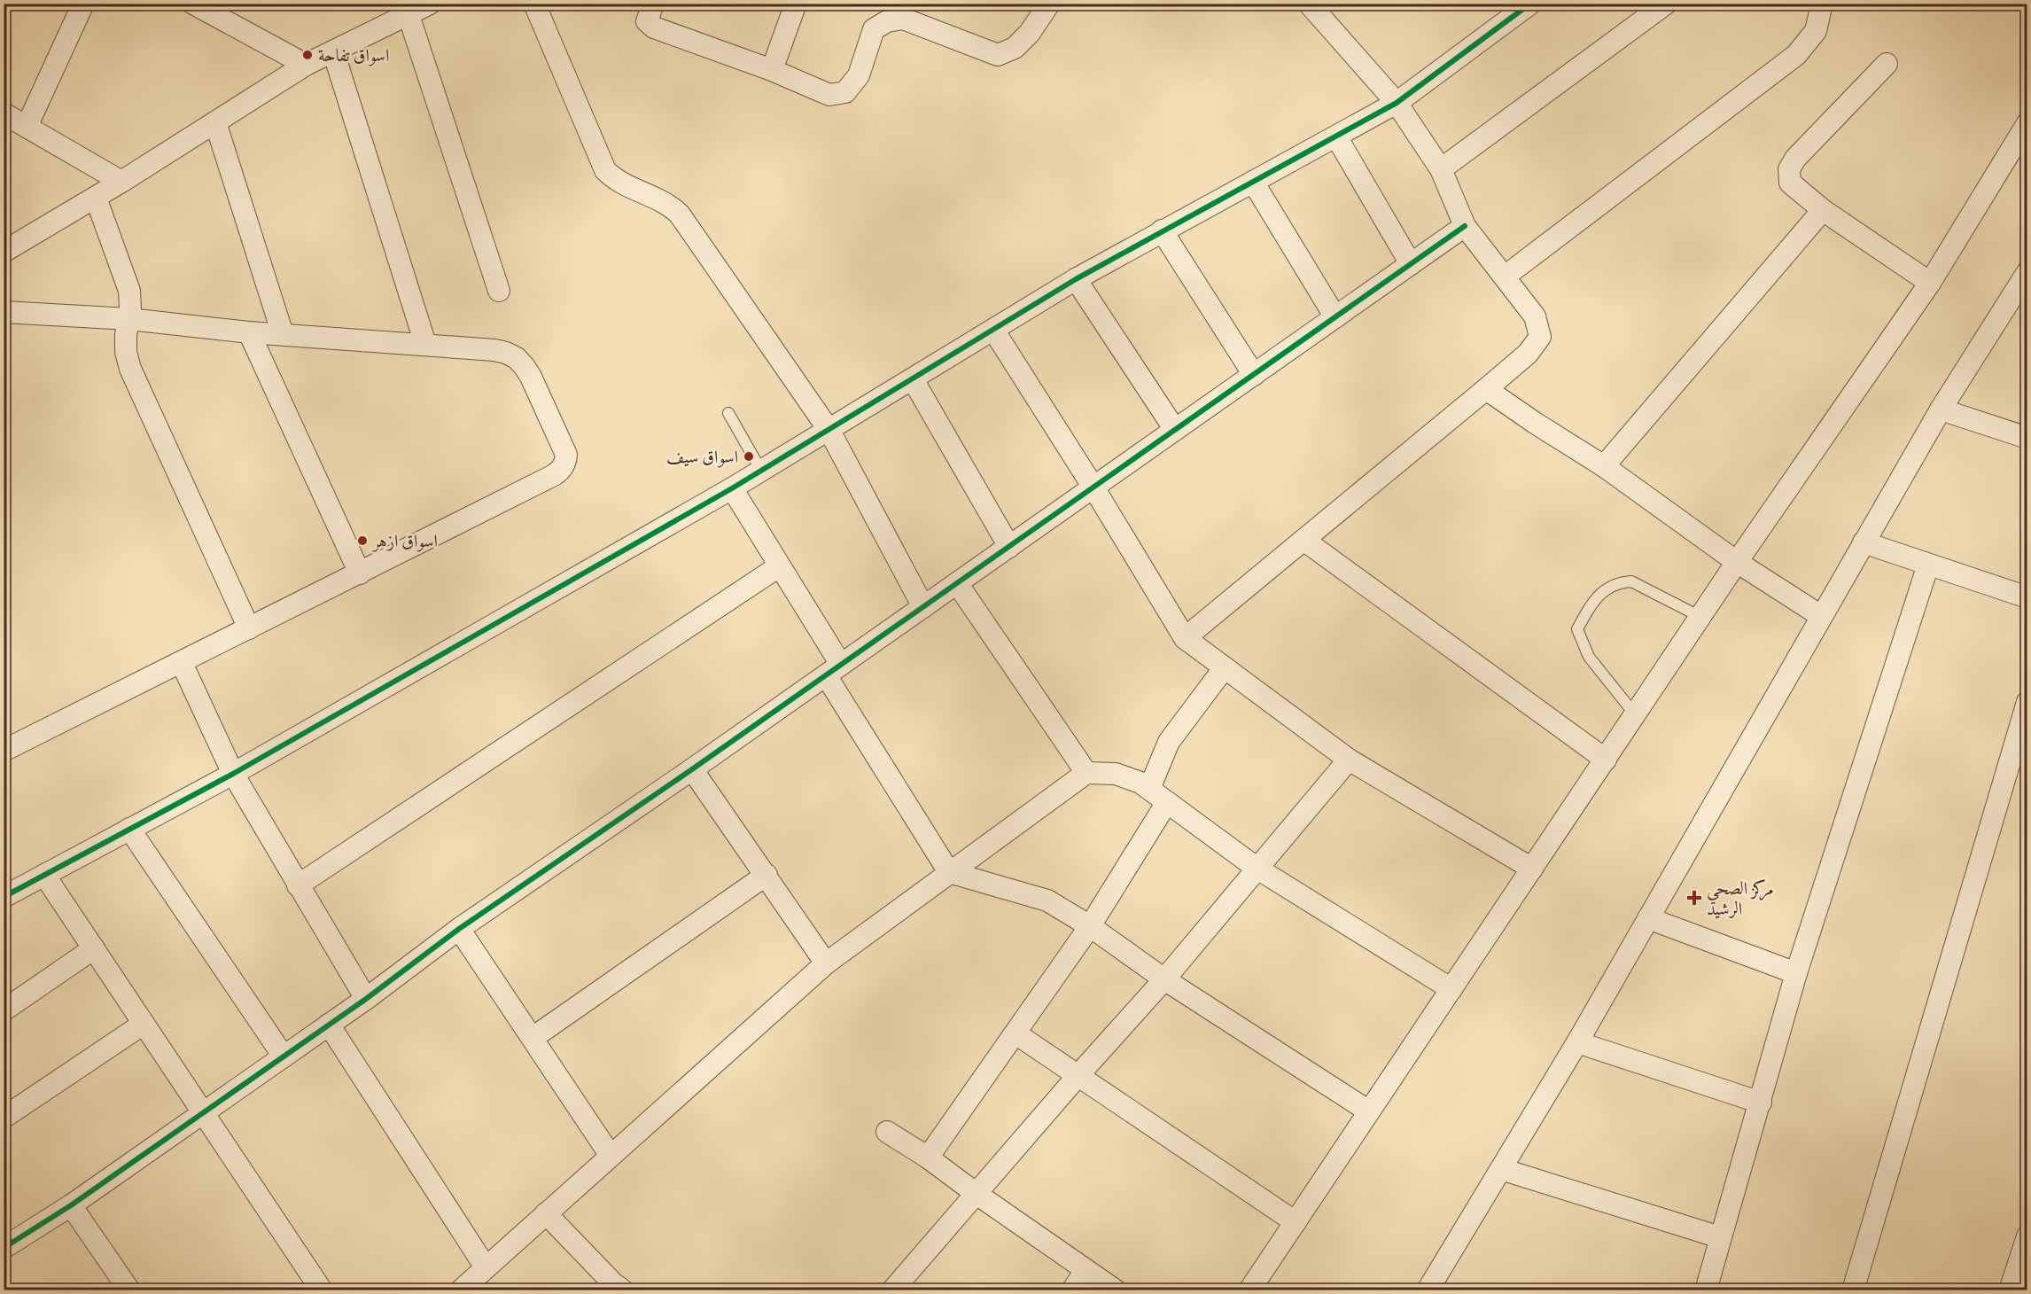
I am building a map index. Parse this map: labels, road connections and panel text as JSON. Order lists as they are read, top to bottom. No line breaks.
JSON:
{"places":{"other":["اسواق تفاحة","اسواق سيف","اسواق ازهر"],"health":["مركز الصحي الرشيد"]}}
